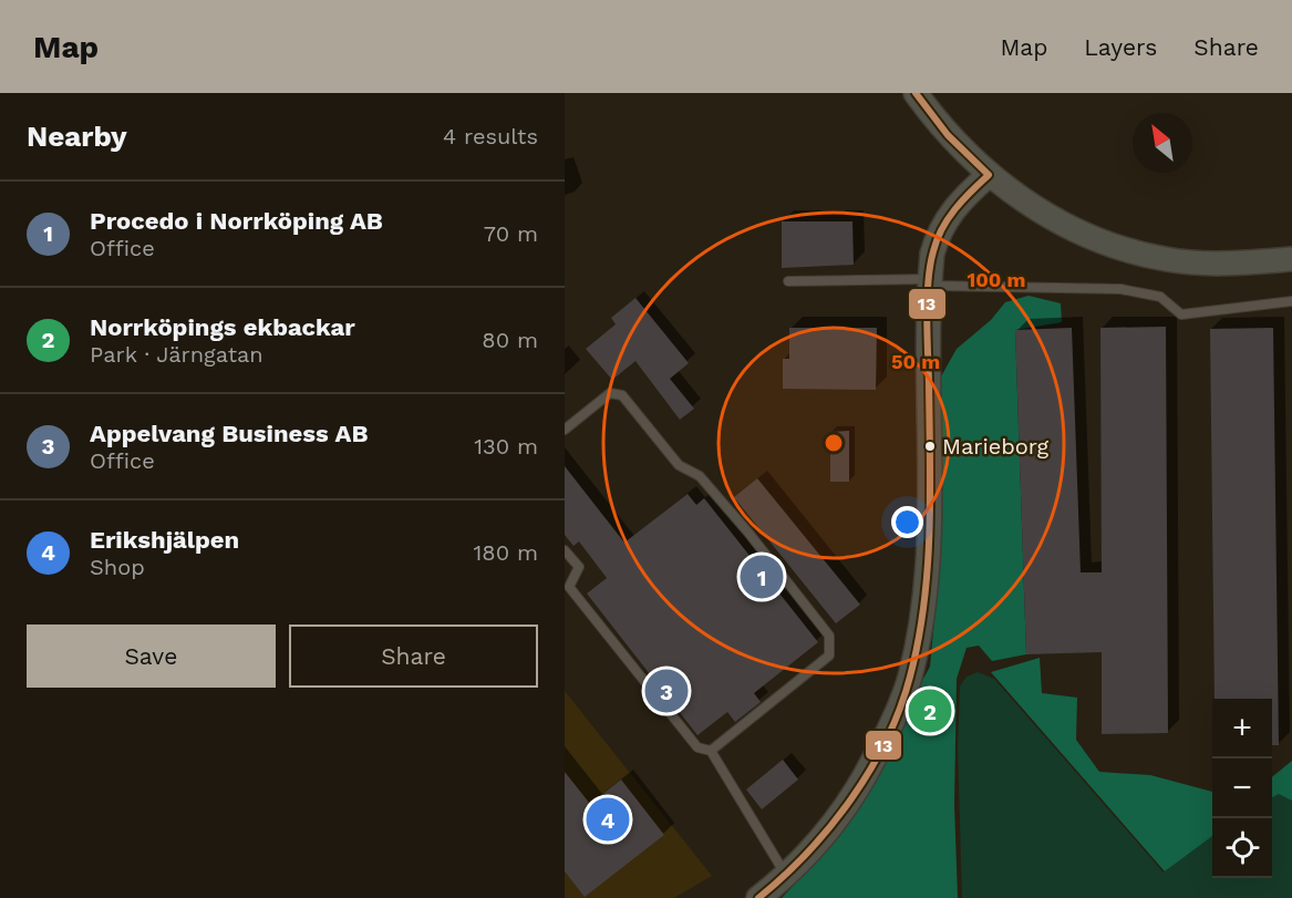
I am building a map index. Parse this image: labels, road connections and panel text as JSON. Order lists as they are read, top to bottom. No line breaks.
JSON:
{"places":["Marieborg"],"lines":["transit line 13"],"north":"top left","page":{"header":"Map","nav":["Map","Layers","Share"],"heading":["Nearby","4 results"],"list":[{"mark":"1","name":"Procedo i Norrköping AB","note":"Office","value":"70 m"},{"mark":"2","name":"Norrköpings ekbackar","note":"Park · Järngatan","value":"80 m"},{"mark":"3","name":"Appelvang Business AB","note":"Office","value":"130 m"},{"mark":"4","name":"Erikshjälpen","note":"Shop","value":"180 m"}],"pins":["1","3","2","4"],"buttons":["Save","Share"],"map_buttons":["+","−"]},"rings":["100 m","50 m"]}
